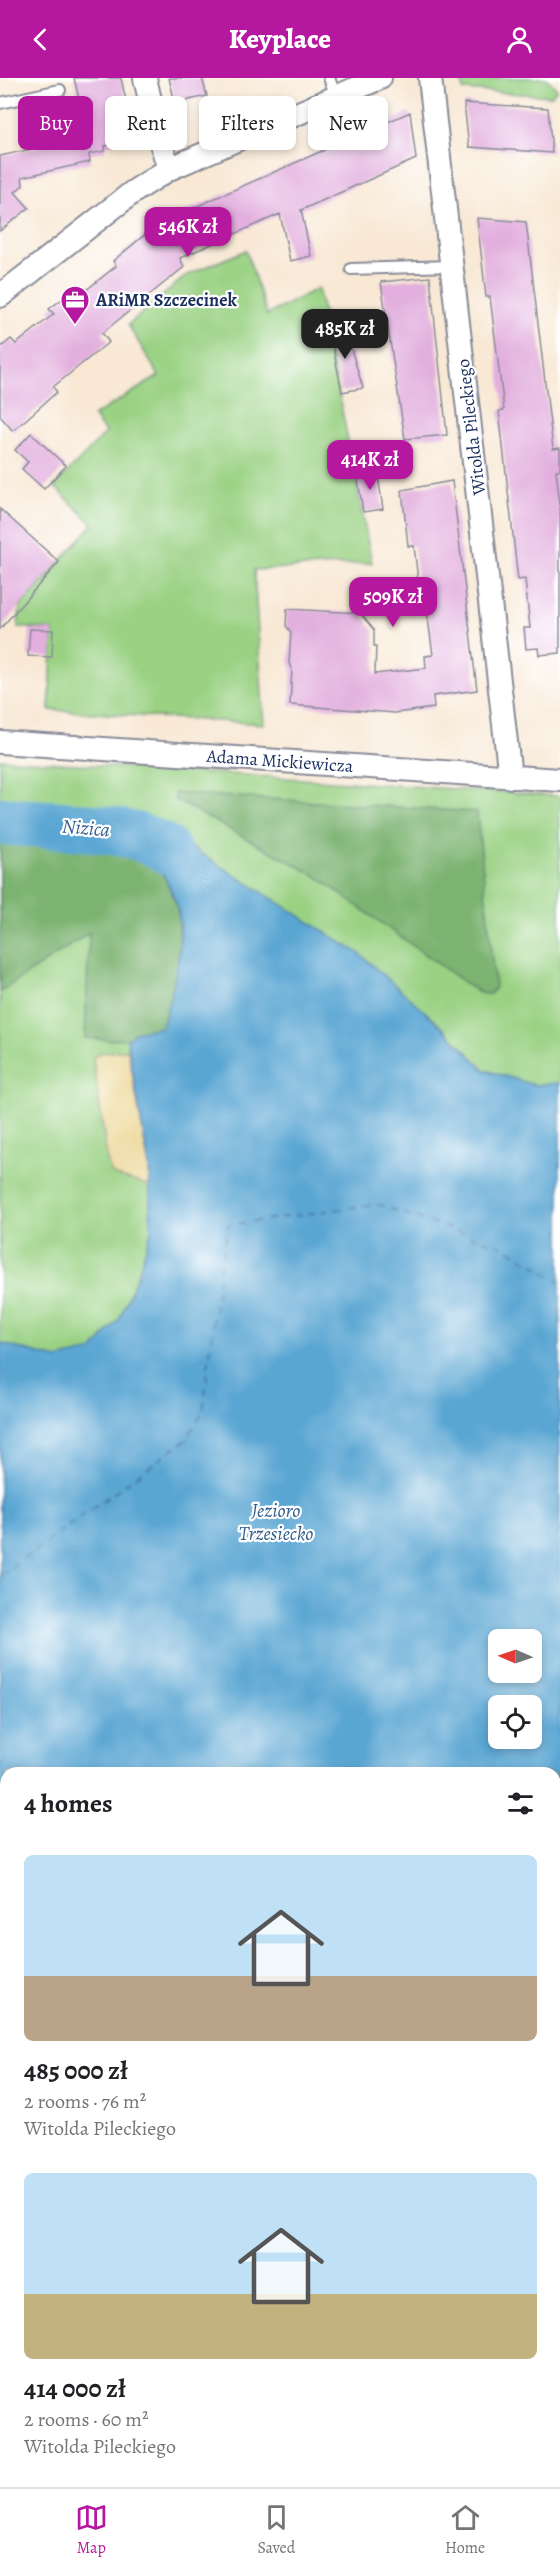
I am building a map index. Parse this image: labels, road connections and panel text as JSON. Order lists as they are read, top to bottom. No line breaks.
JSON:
{"streets":{"street":["Witolda Pileckiego","Adama Mickiewicza"]},"crossings":[["Witolda Pileckiego","Adama Mickiewicza"]],"water":["Nizica","Jezioro Trzesiecko"],"places":{"office":["ARiMR Szczecinek"]},"north":"left","page":{"header":"Keyplace","chip":["Buy","Rent","Filters","New"],"price":["546K zł","485K zł","414K zł","509K zł"],"heading":"4 homes","list":[{"name":"485 000 zł","note":"2 rooms · 76 m² · Witolda Pileckiego"},{"name":"414 000 zł","note":"2 rooms · 60 m² · Witolda Pileckiego"}],"tabs":["Map","Saved","Home"]}}
